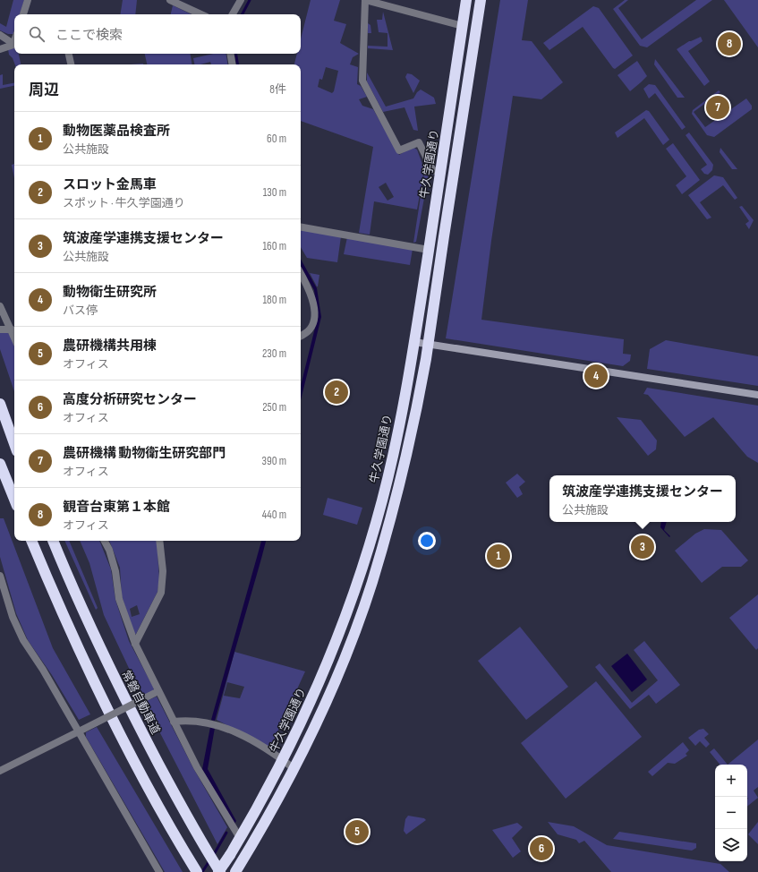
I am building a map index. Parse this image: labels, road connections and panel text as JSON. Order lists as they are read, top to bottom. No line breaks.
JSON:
{"streets":{"highway":["牛久学園通り","常磐自動車道"]},"crossings":[["牛久学園通り","常磐自動車道"]],"page":{"search":"ここで検索","pins":["8","7","4","2","3","1","5","6"],"heading":["周辺","8件"],"list":[{"mark":"1","name":"動物医薬品検査所","note":"公共施設","value":"60 m"},{"mark":"2","name":"スロット金馬車","note":"スポット · 牛久学園通り","value":"130 m"},{"mark":"3","name":"筑波産学連携支援センター","note":"公共施設","value":"160 m"},{"mark":"4","name":"動物衛生研究所","note":"バス停","value":"180 m"},{"mark":"5","name":"農研機構共用棟","note":"オフィス","value":"230 m"},{"mark":"6","name":"高度分析研究センター","note":"オフィス","value":"250 m"},{"mark":"7","name":"農研機構 動物衛生研究部門","note":"オフィス","value":"390 m"},{"mark":"8","name":"観音台東第１本館","note":"オフィス","value":"440 m"}],"popup":["筑波産学連携支援センター","公共施設"],"map_buttons":["+","−"]}}
